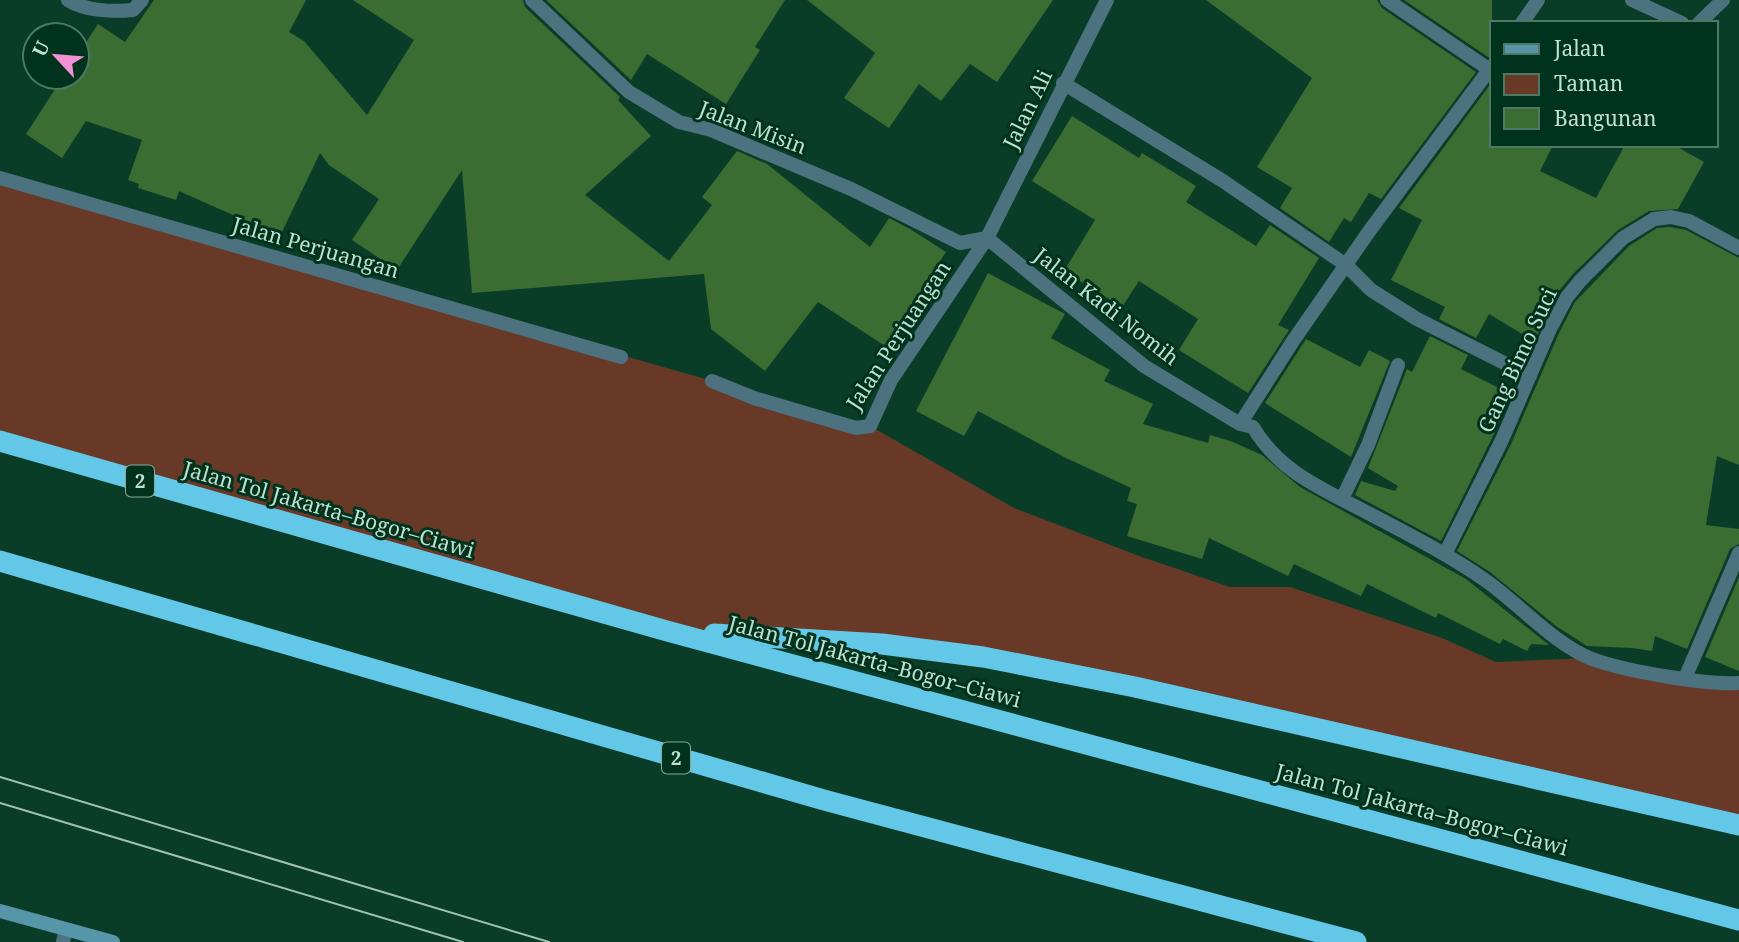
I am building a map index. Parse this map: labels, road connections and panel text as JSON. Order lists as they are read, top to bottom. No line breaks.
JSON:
{"streets":{"highway":["2","Jalan Tol Jakarta–Bogor–Ciawi"],"street":["Jalan Ali","Jalan Misin","Jalan Perjuangan","Jalan Kadi Nomih","Gang Bimo Suci"]},"crossings":[["Jalan Ali","Jalan Misin"],["Jalan Ali","Jalan Perjuangan"],["Jalan Ali","Jalan Kadi Nomih"],["Jalan Misin","Jalan Perjuangan"],["Jalan Misin","Jalan Kadi Nomih"],["Jalan Perjuangan","Jalan Kadi Nomih"],["Jalan Kadi Nomih","Gang Bimo Suci"]],"legend":["Jalan","Taman","Bangunan"],"north":"top left"}
